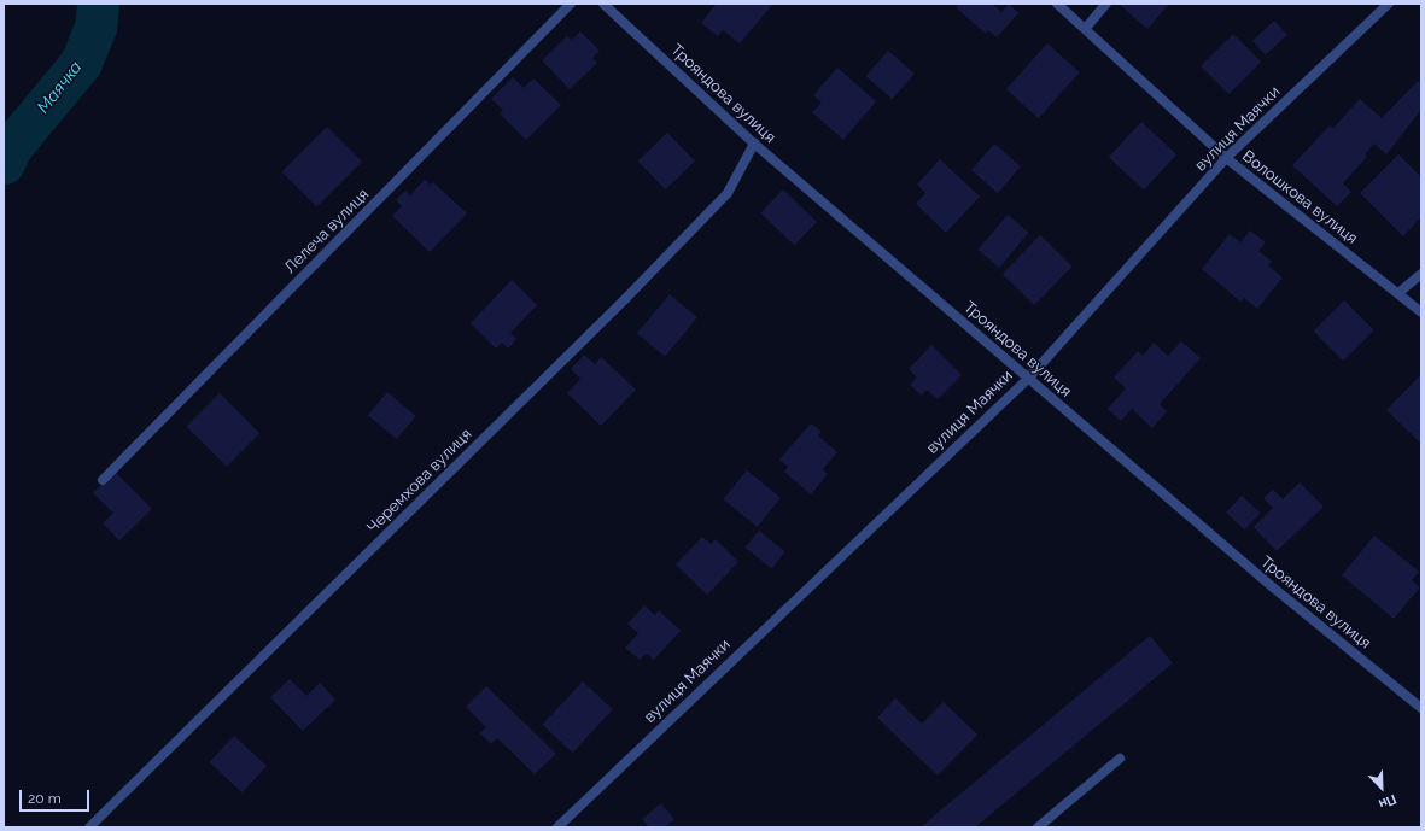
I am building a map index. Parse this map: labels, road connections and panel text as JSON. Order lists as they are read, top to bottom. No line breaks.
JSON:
{"streets":{"street":["Трояндова вулиця","вулиця Маячки","Волошкова вулиця","Лелеча вулиця","Черемхова вулиця"]},"crossings":[["Трояндова вулиця","вулиця Маячки"],["Трояндова вулиця","Черемхова вулиця"],["вулиця Маячки","Волошкова вулиця"]],"water":["Маячка"],"scale_bar":"20 m","north":"bottom right"}
